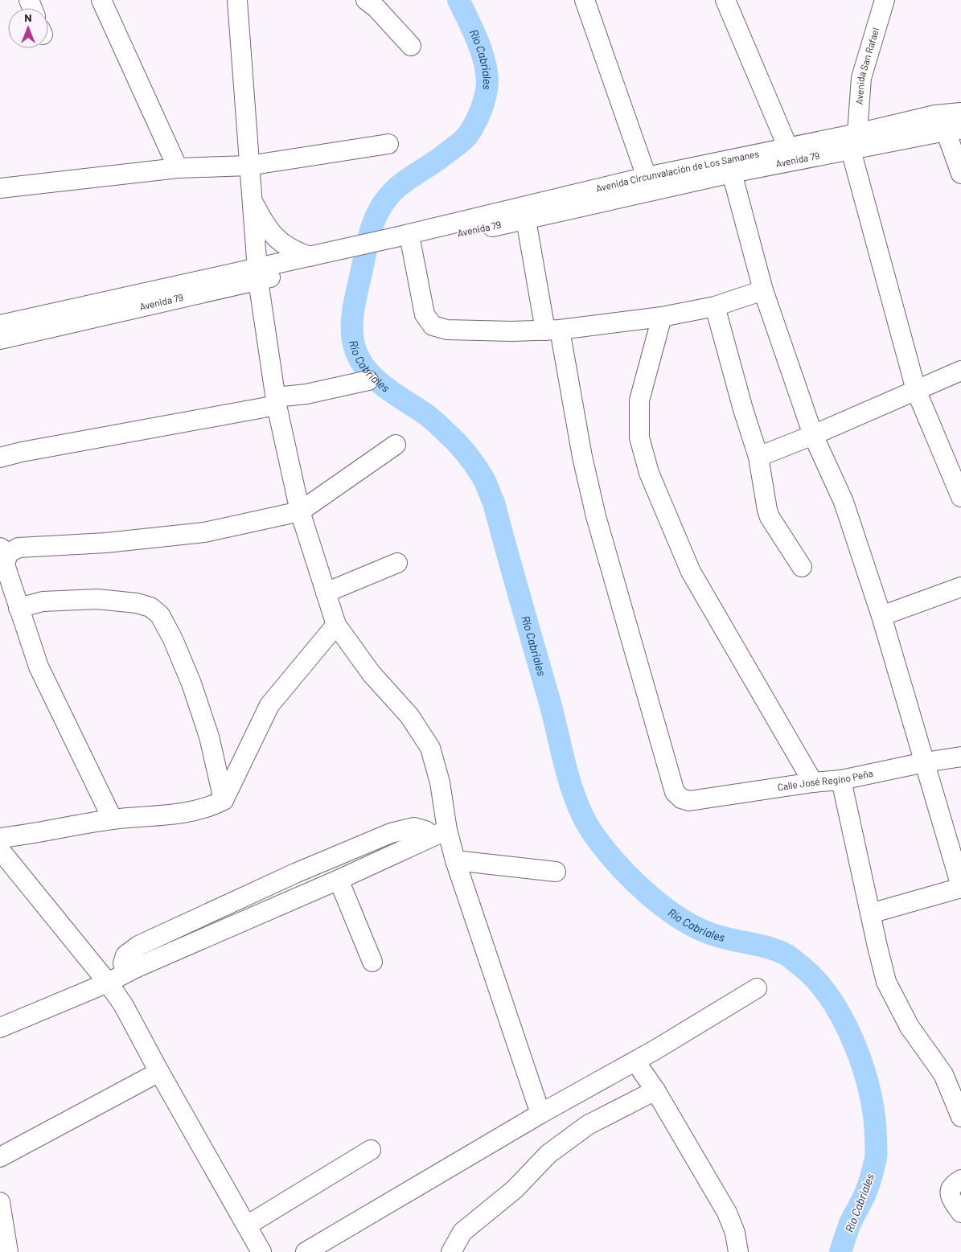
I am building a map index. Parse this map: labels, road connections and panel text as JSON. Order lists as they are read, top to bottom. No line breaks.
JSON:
{"streets":{"street":["Avenida San Rafael","Avenida 79","Avenida Circunvalación de Los Samanes","Calle José Regino Peña"]},"crossings":[["Avenida San Rafael","Avenida 79"],["Avenida San Rafael","Avenida Circunvalación de Los Samanes"],["Avenida 79","Avenida Circunvalación de Los Samanes"]],"water":["Río Cabriales"],"north":"top"}
